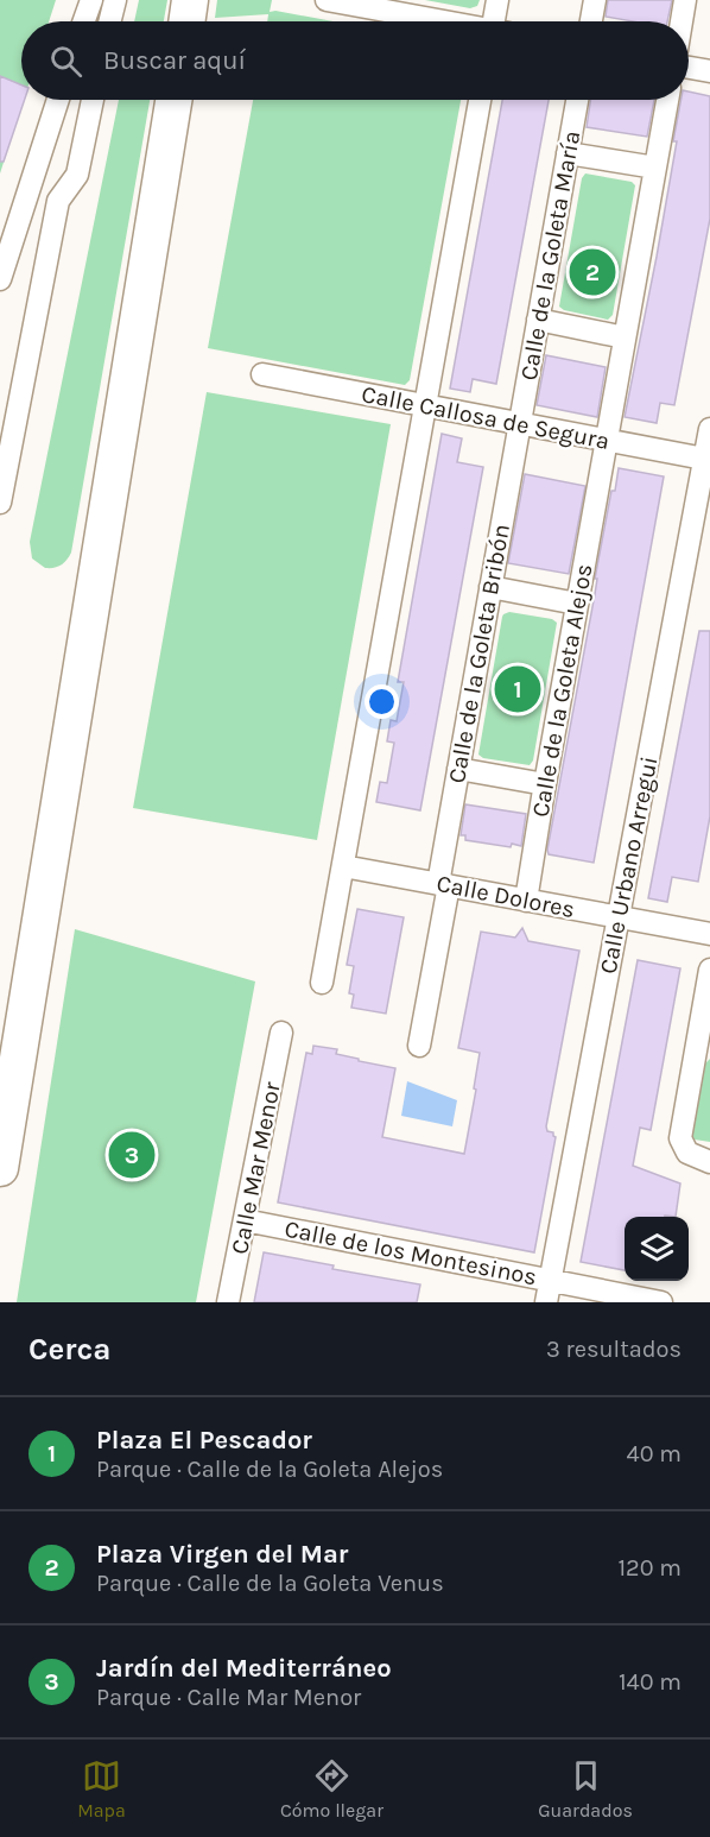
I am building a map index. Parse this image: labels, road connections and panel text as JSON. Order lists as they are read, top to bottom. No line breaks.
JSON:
{"streets":{"street":["Calle de la Goleta María","Calle Callosa de Segura","Calle de la Goleta Bribón","Calle de la Goleta Alejos","Calle Urbano Arregui","Calle Dolores","Calle Mar Menor","Calle de los Montesinos"]},"crossings":[["Calle de la Goleta María","Calle Callosa de Segura"],["Calle de la Goleta María","Calle de la Goleta Bribón"],["Calle Callosa de Segura","Calle de la Goleta Bribón"],["Calle Callosa de Segura","Calle de la Goleta Alejos"],["Calle Callosa de Segura","Calle Urbano Arregui"],["Calle de la Goleta Bribón","Calle Dolores"],["Calle de la Goleta Alejos","Calle Dolores"],["Calle Urbano Arregui","Calle Dolores"],["Calle Urbano Arregui","Calle de los Montesinos"],["Calle Mar Menor","Calle de los Montesinos"]],"page":{"search":"Buscar aquí","pins":["2","1","3"],"heading":["Cerca","3 resultados"],"list":[{"mark":"1","name":"Plaza El Pescador","note":"Parque · Calle de la Goleta Alejos","value":"40 m"},{"mark":"2","name":"Plaza Virgen del Mar","note":"Parque · Calle de la Goleta Venus","value":"120 m"},{"mark":"3","name":"Jardín del Mediterráneo","note":"Parque · Calle Mar Menor","value":"140 m"}],"nav":["Mapa","Cómo llegar","Guardados"]}}
